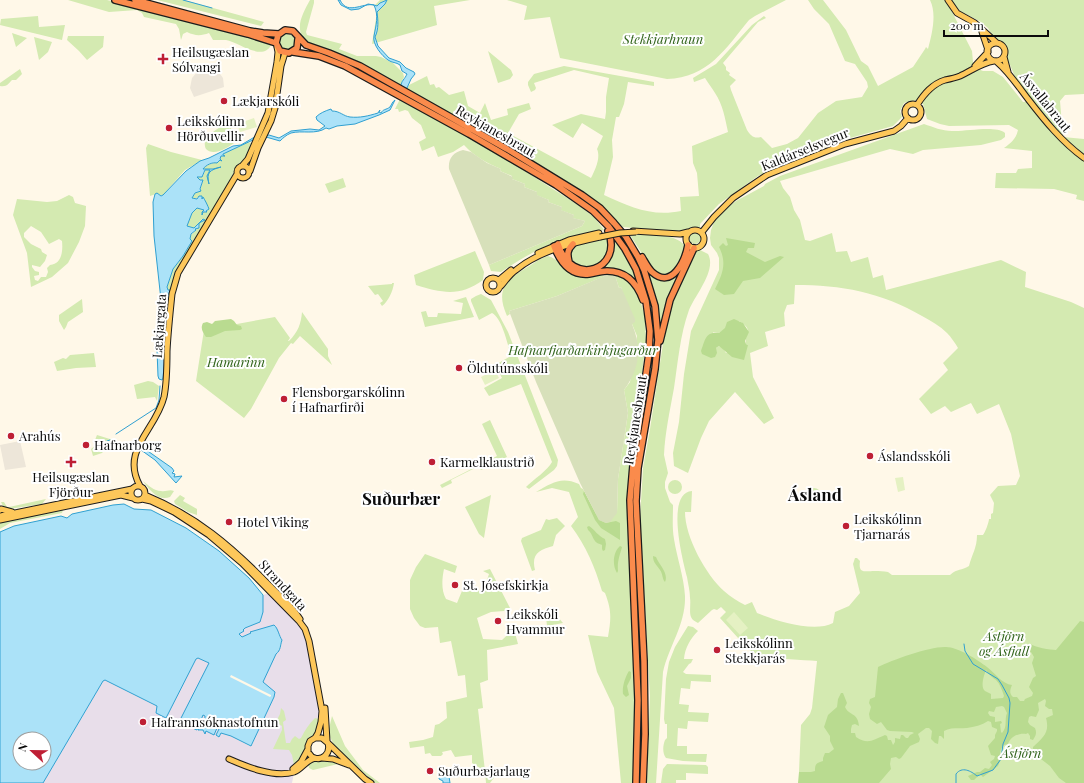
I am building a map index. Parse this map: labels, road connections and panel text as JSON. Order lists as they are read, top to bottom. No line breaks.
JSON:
{"streets":{"highway":["Reykjanesbraut"],"main road":["Ásvallabraut","Kaldárselsvegur","Lækjargata","Strandgata"]},"crossings":[["Lækjargata","Strandgata"]],"districts":["Ásland","Suðurbær"],"parks":["Stekkjarhraun","Hafnarfjarðarkirkjugarður","Hamarinn","Ástjörn og Ásfjall","Ástjörn"],"places":{"health":["Heilsugæslan Sólvangi","Heilsugæslan Fjörður"],"other":["Lækjarskóli","Leikskólinn Hörðuvellir","Öldutúnsskóli","Flensborgarskólinn í Hafnarfirði","Arahús","Hafnarborg","Áslandsskóli","Karmelklaustrið","Hotel Viking","Leikskólinn Tjarnarás","St. Jósefskirkja","Leikskóli Hvammur","Leikskólinn Stekkjarás","Hafrannsóknastofnun","Suðurbæjarlaug"]},"scale_bar":"200 m","north":"left"}
